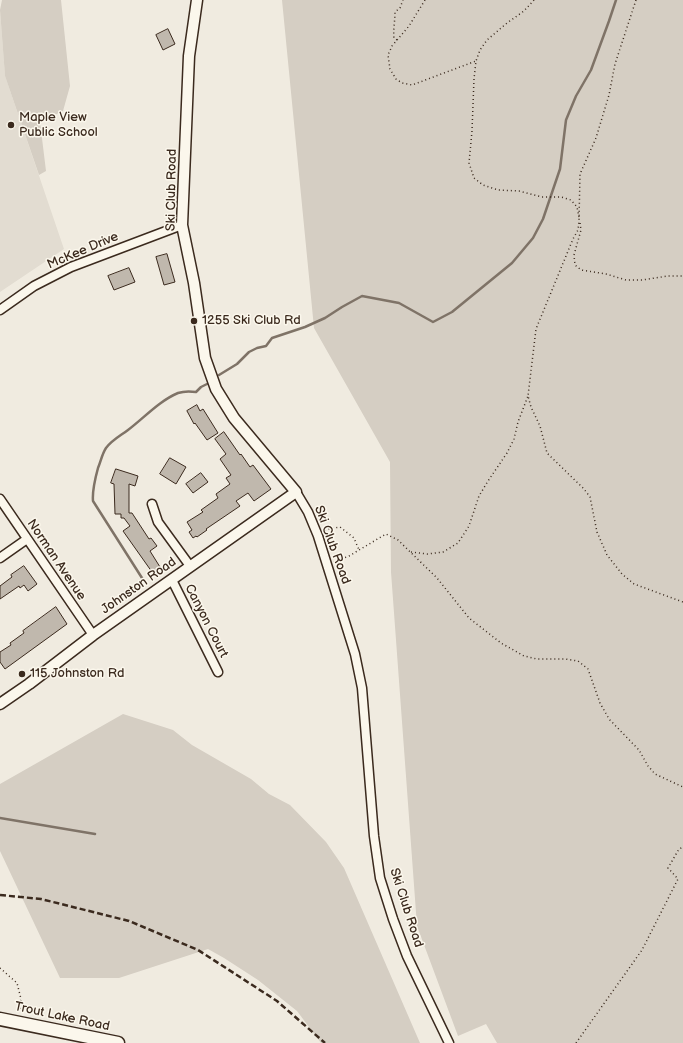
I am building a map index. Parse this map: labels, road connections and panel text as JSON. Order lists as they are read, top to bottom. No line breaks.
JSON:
{"streets":{"main road":["Trout Lake Road"],"street":["Ski Club Road","McKee Drive","Norman Avenue","Johnston Road","Canyon Court"]},"crossings":[["Ski Club Road","McKee Drive"],["Ski Club Road","Johnston Road"],["Norman Avenue","Johnston Road"],["Johnston Road","Canyon Court"]],"places":["Maple View Public School","1255 Ski Club Rd","115 Johnston Rd"]}
